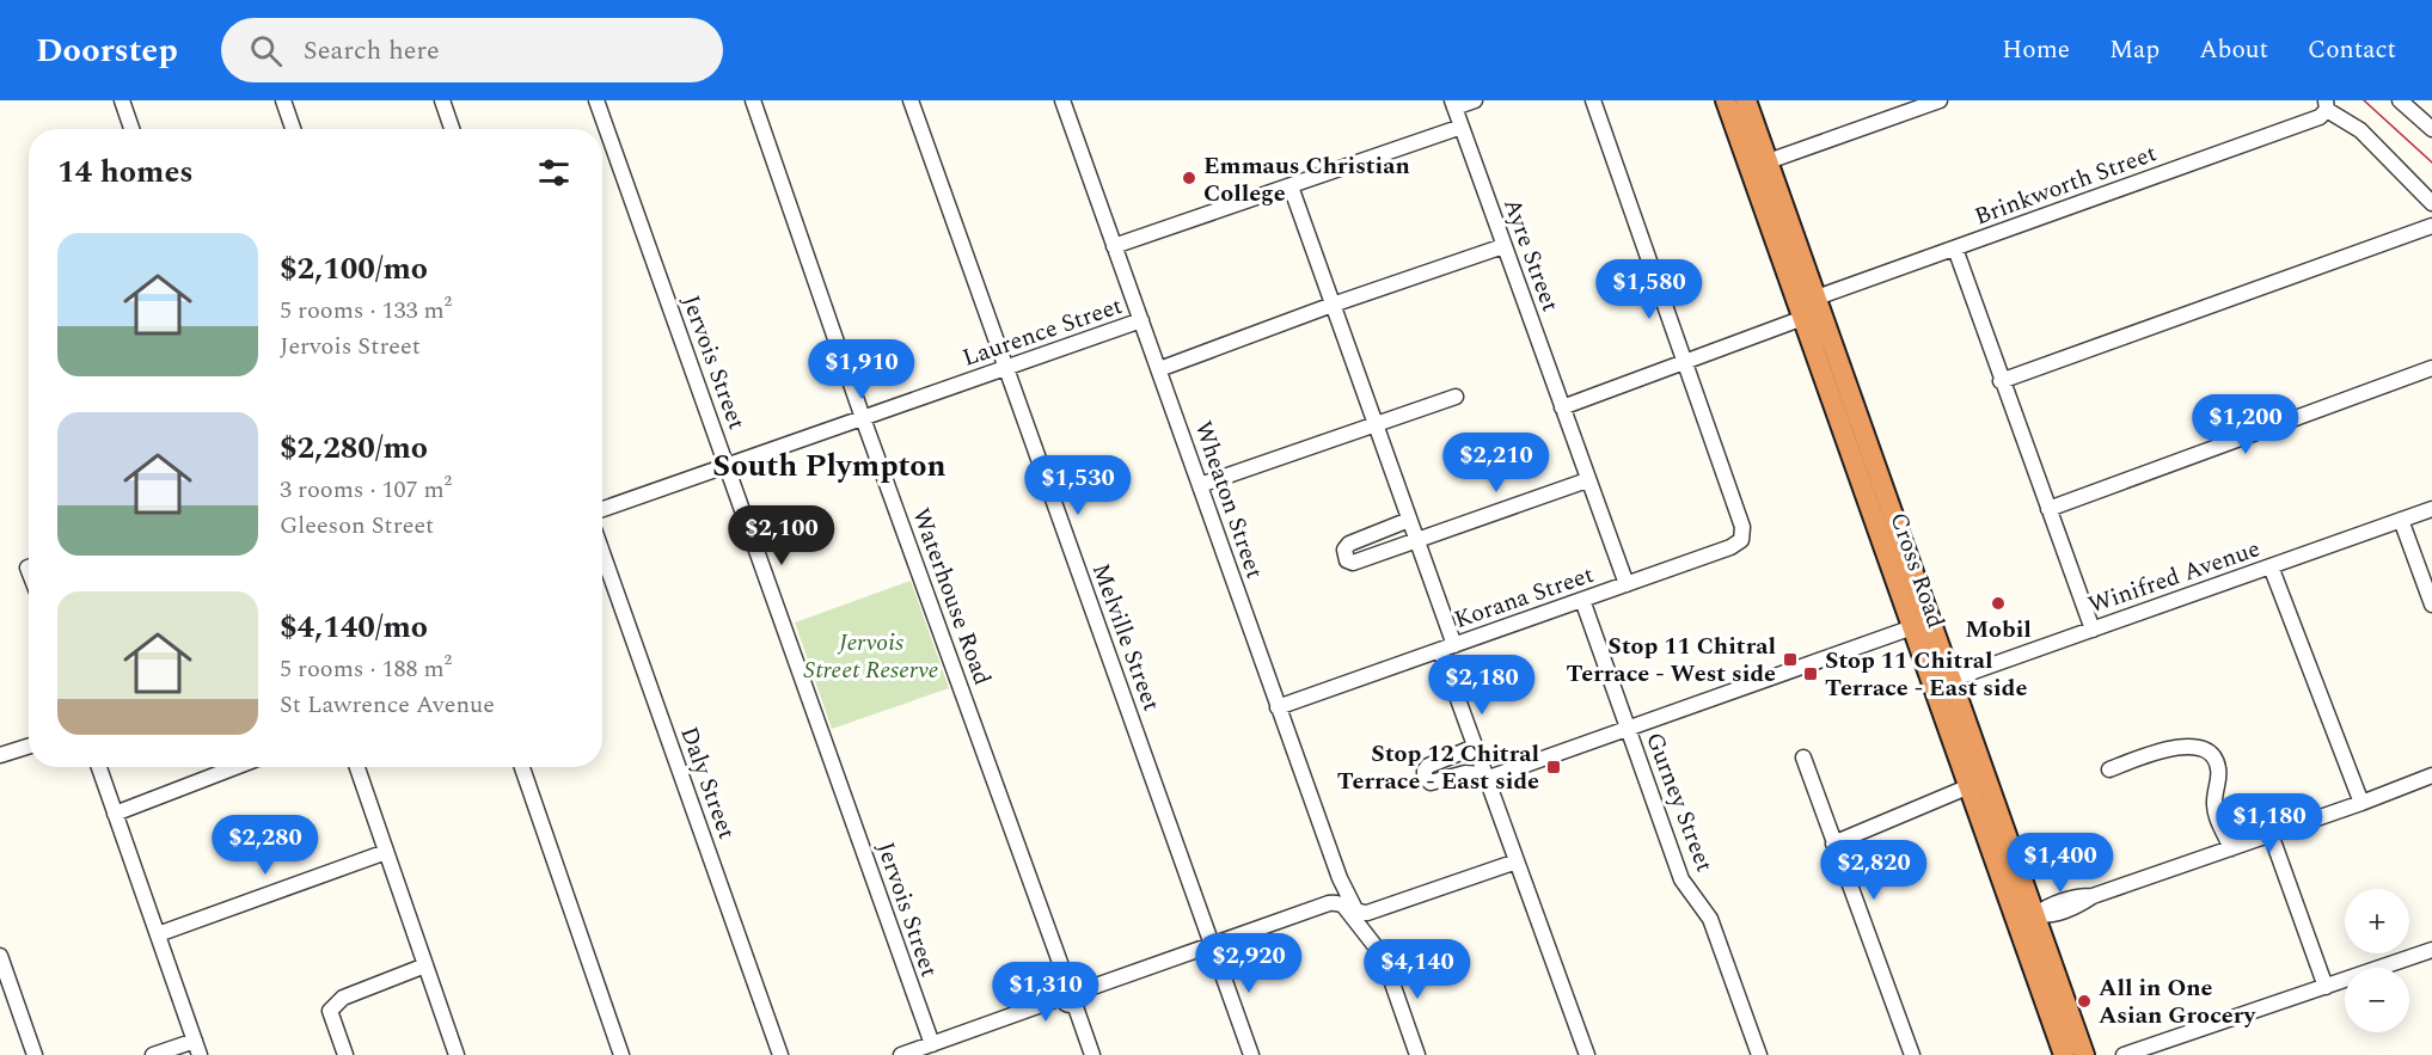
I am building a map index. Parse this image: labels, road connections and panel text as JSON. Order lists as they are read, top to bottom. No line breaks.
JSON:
{"streets":{"highway":["Cross Road"],"street":["Brinkworth Street","Ayre Street","Laurence Street","Jervois Street","Wheaton Street","Winifred Avenue","Waterhouse Road","Korana Street","Melville Street","Daly Street","Gurney Street"]},"crossings":[["Brinkworth Street","Cross Road"],["Ayre Street","Korana Street"],["Laurence Street","Jervois Street"],["Laurence Street","Wheaton Street"],["Laurence Street","Waterhouse Road"],["Laurence Street","Melville Street"],["Wheaton Street","Korana Street"],["Cross Road","Winifred Avenue"],["Korana Street","Gurney Street"]],"districts":["South Plympton"],"parks":["Jervois Street Reserve"],"places":{"other":["Emmaus Christian College","Mobil","All in One Asian Grocery"],"transit":["Stop 11 Chitral Terrace - West side","Stop 11 Chitral Terrace - East side","Stop 12 Chitral Terrace - East side"]},"page":{"header":"Doorstep","search":"Search here","nav":["Home","Map","About","Contact"],"heading":"14 homes","list":[{"name":"$2,100/mo","note":"5 rooms · 133 m² · Jervois Street"},{"name":"$2,280/mo","note":"3 rooms · 107 m² · Gleeson Street"},{"name":"$4,140/mo","note":"5 rooms · 188 m² · St Lawrence Avenue"}],"price":["$1,580","$1,910","$1,200","$2,210","$1,530","$2,100","$2,180","$1,180","$2,280","$1,400","$2,820","$2,920","$4,140","$1,310"],"map_buttons":["+","−"]}}
